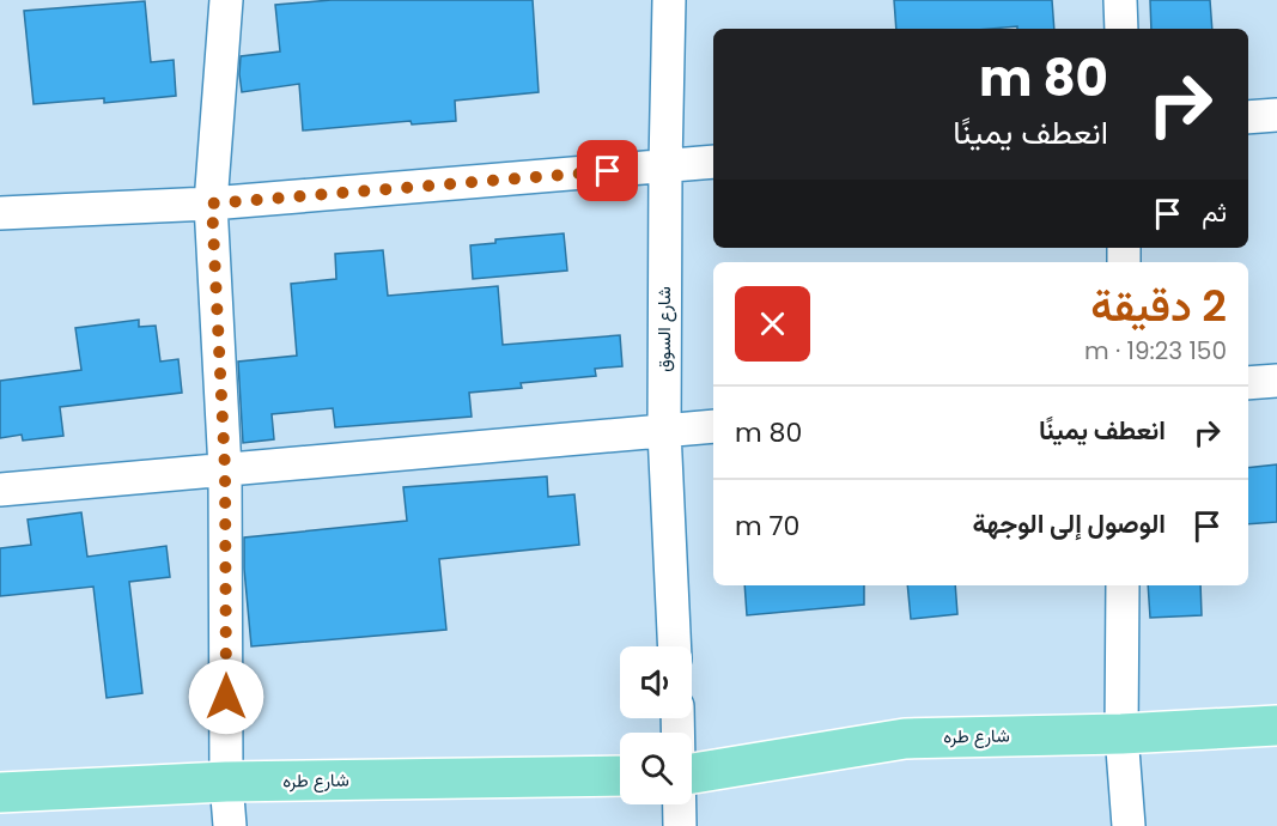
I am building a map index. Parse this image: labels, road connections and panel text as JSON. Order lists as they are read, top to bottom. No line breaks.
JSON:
{"streets":{"main road":["شارع طره"],"street":["شارع السوق"]},"page":{"turn":["80 m","انعطف يمينًا"],"then":"ثم","heading":["2 دقيقة","150 m · 19:23"],"list":[{"name":"انعطف يمينًا","value":"80 m"},{"name":"الوصول إلى الوجهة","value":"70 m"}]}}
